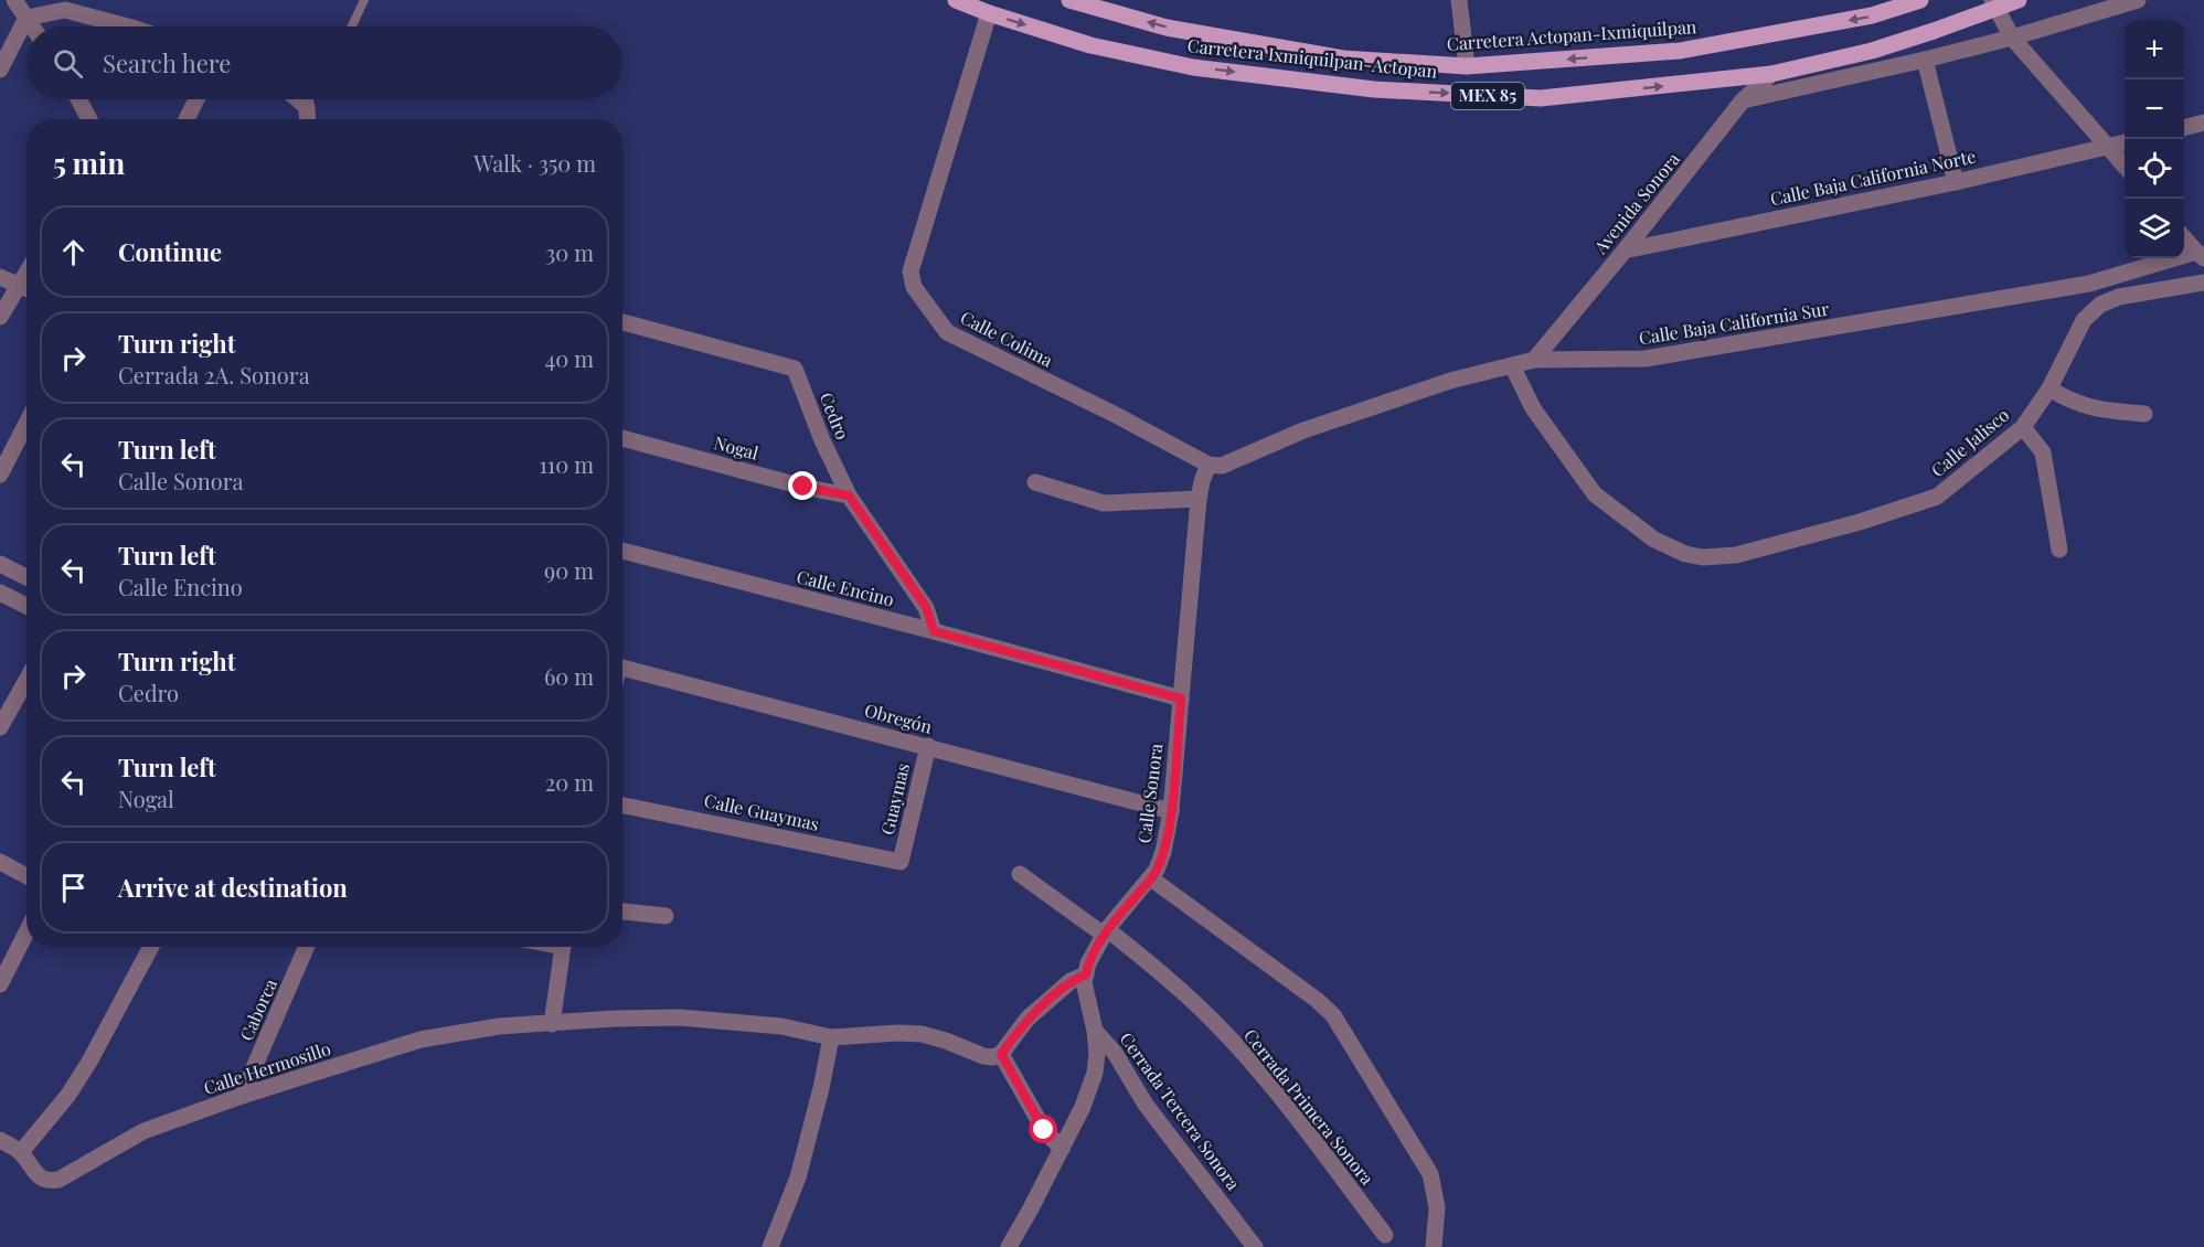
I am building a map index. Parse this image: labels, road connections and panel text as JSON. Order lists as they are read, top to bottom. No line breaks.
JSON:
{"streets":{"main road":["Carretera Actopan-Ixmiquilpan","Carretera Ixmiquilpan-Actopan","MEX 85"],"street":["Calle Baja California Norte","Avenida Sonora","Calle Baja California Sur","Calle Colima","Cedro","Calle Jalisco","Nogal","Calle Encino","Obregón","Calle Sonora","Guaymas","Calle Guaymas","Caborca","Calle Hermosillo","Cerrada Primera Sonora","Cerrada Tercera Sonora"]},"crossings":[["Carretera Ixmiquilpan-Actopan","Avenida Sonora"],["Carretera Ixmiquilpan-Actopan","Calle Colima"],["Calle Baja California Norte","Avenida Sonora"],["Avenida Sonora","Calle Baja California Sur"],["Calle Baja California Sur","Calle Colima"],["Calle Baja California Sur","Calle Jalisco"],["Calle Baja California Sur","Calle Sonora"],["Calle Colima","Calle Sonora"],["Cedro","Nogal"],["Cedro","Calle Encino"],["Calle Encino","Calle Sonora"],["Obregón","Calle Sonora"],["Obregón","Guaymas"],["Calle Sonora","Cerrada Primera Sonora"],["Calle Sonora","Cerrada Tercera Sonora"],["Guaymas","Calle Guaymas"],["Caborca","Calle Hermosillo"]],"one_way":["Carretera Actopan-Ixmiquilpan","Carretera Ixmiquilpan-Actopan"],"page":{"map_buttons":["+","−"],"search":"Search here","heading":["5 min","Walk · 350 m"],"list":[["Continue","30 m"],["Turn right","Cerrada 2A. Sonora","40 m"],["Turn left","Calle Sonora","110 m"],["Turn left","Calle Encino","90 m"],["Turn right","Cedro","60 m"],["Turn left","Nogal","20 m"],"Arrive at destination"]}}
